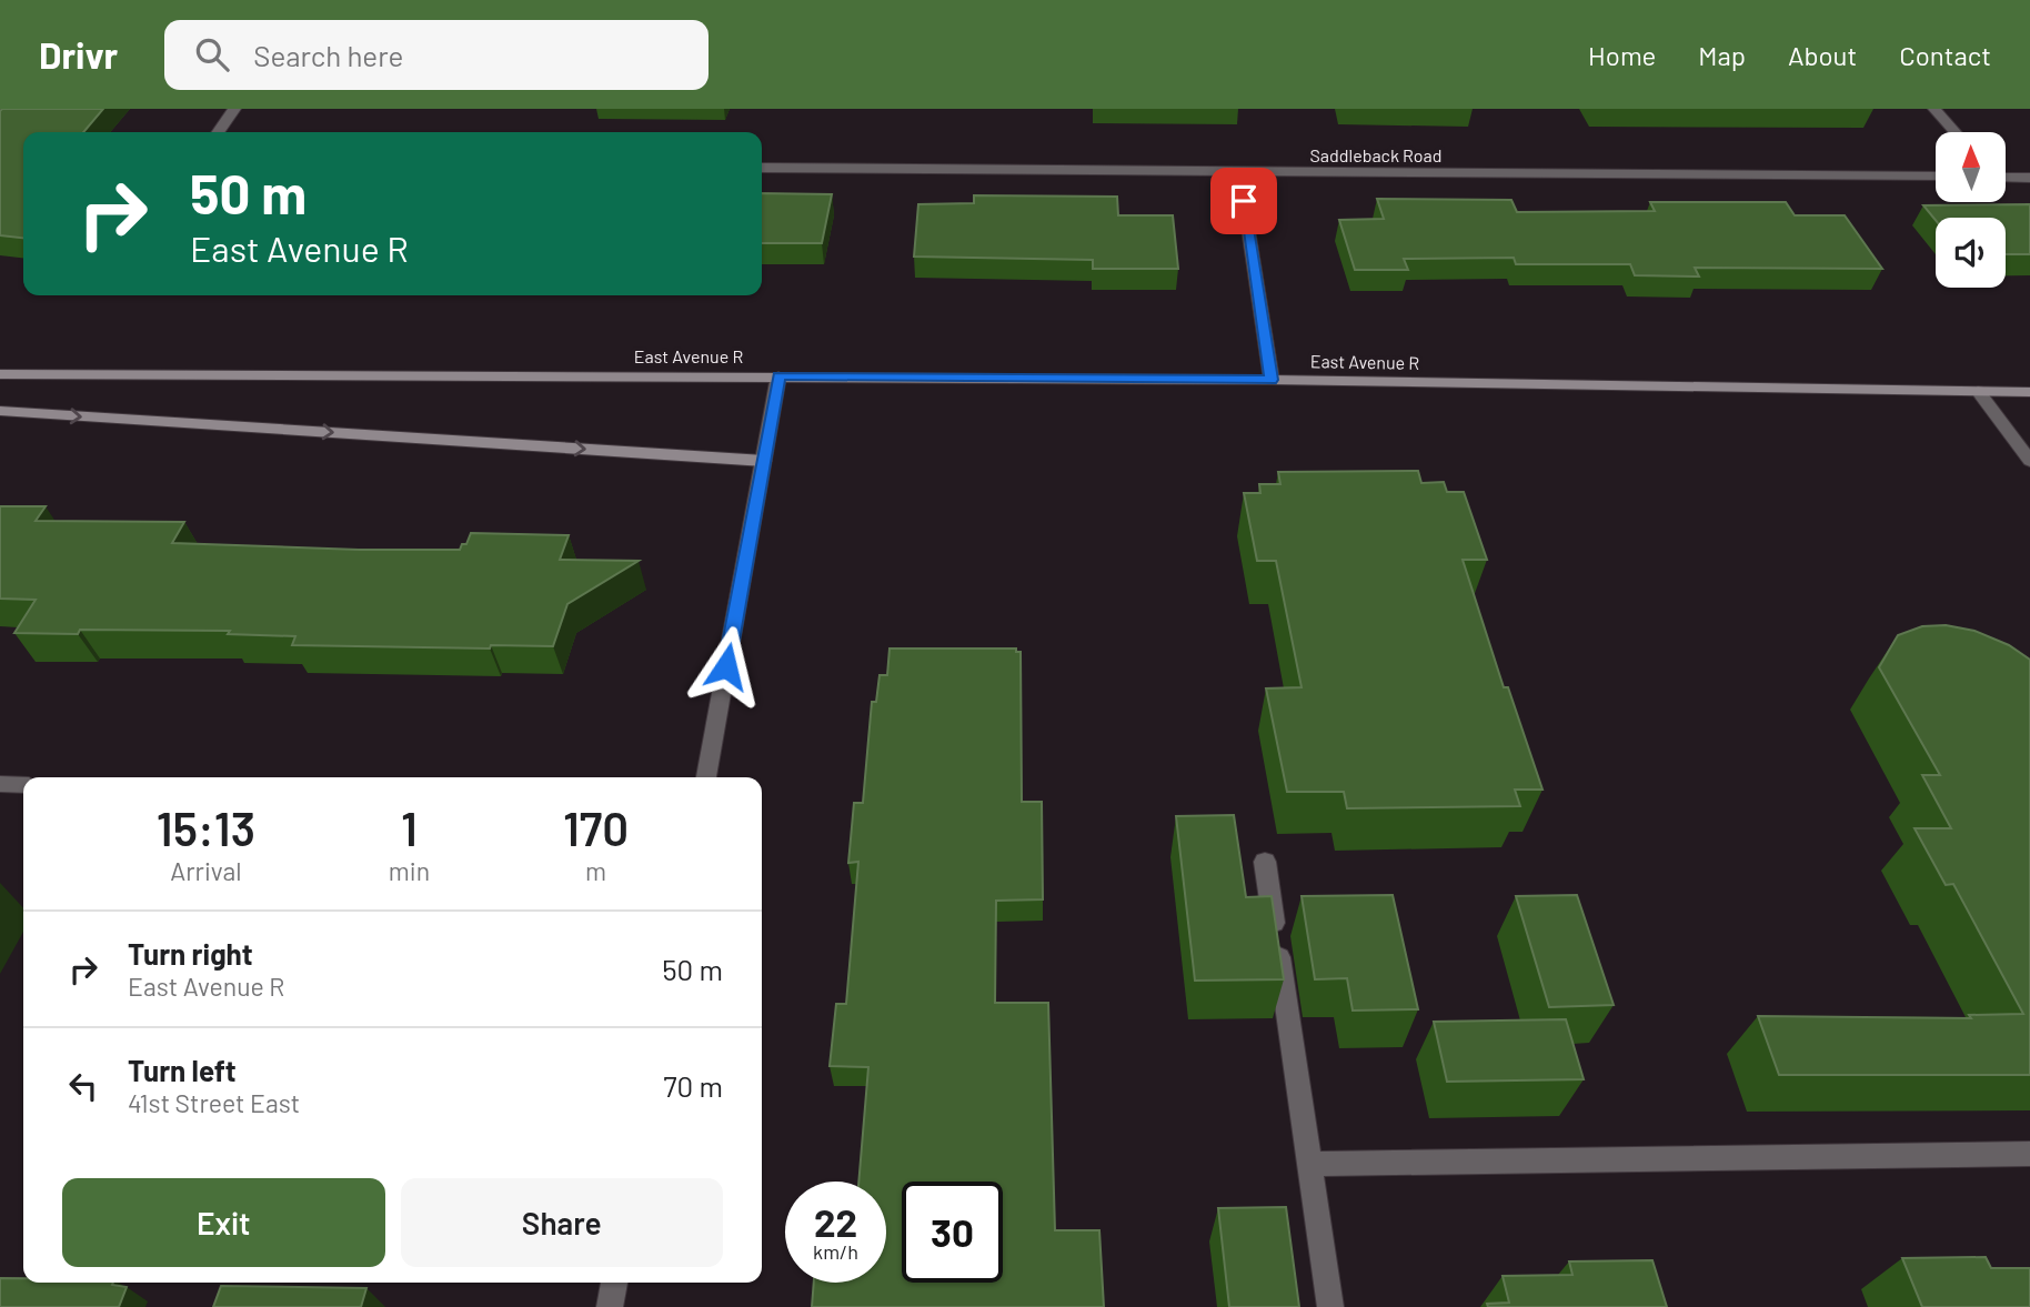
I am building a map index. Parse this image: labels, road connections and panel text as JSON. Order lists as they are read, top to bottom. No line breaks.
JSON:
{"streets":{"main road":["East Avenue R"],"street":["Saddleback Road"]},"north":"top","page":{"header":"Drivr","search":"Search here","nav":["Home","Map","About","Contact"],"turn":["50 m","East Avenue R"],"eta":["15:13","Arrival","1","min","170","m"],"list":[{"name":"Turn right","note":"East Avenue R","value":"50 m"},{"name":"Turn left","note":"41st Street East","value":"70 m"}],"buttons":["Exit","Share"],"speed":"22 km/h","limit":"30"}}
